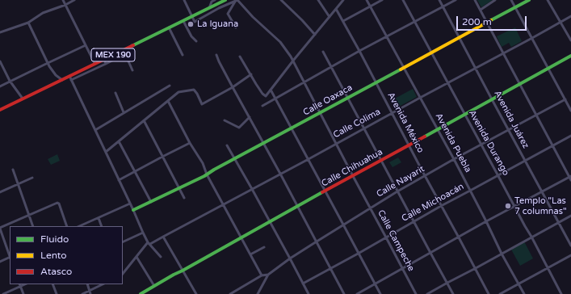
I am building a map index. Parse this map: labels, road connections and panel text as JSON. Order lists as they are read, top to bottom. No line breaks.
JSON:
{"streets":{"street":["MEX 190","Calle Oaxaca","Avenida Juárez","Avenida México","Calle Colima","Avenida Puebla","Avenida Durango","Calle Chihuahua","Calle Nayarit","Calle Michoacán","Calle Campeche"]},"crossings":[["Calle Oaxaca","Avenida Juárez"],["Calle Oaxaca","Avenida México"],["Calle Oaxaca","Avenida Puebla"],["Calle Oaxaca","Avenida Durango"],["Calle Oaxaca","Calle Campeche"],["Avenida Juárez","Calle Colima"],["Avenida Juárez","Calle Chihuahua"],["Avenida Juárez","Calle Nayarit"],["Avenida Juárez","Calle Michoacán"],["Avenida México","Calle Colima"],["Avenida México","Calle Chihuahua"],["Avenida México","Calle Nayarit"],["Avenida México","Calle Michoacán"],["Calle Colima","Avenida Puebla"],["Calle Colima","Avenida Durango"],["Calle Colima","Calle Campeche"],["Avenida Puebla","Calle Chihuahua"],["Avenida Puebla","Calle Nayarit"],["Avenida Puebla","Calle Michoacán"],["Avenida Durango","Calle Chihuahua"],["Avenida Durango","Calle Nayarit"],["Avenida Durango","Calle Michoacán"],["Calle Chihuahua","Calle Campeche"],["Calle Nayarit","Calle Campeche"],["Calle Michoacán","Calle Campeche"]],"places":["La Iguana","Templo \"Las 7 columnas\""],"legend":["Fluido","Lento","Atasco"],"scale_bar":"200 m"}
